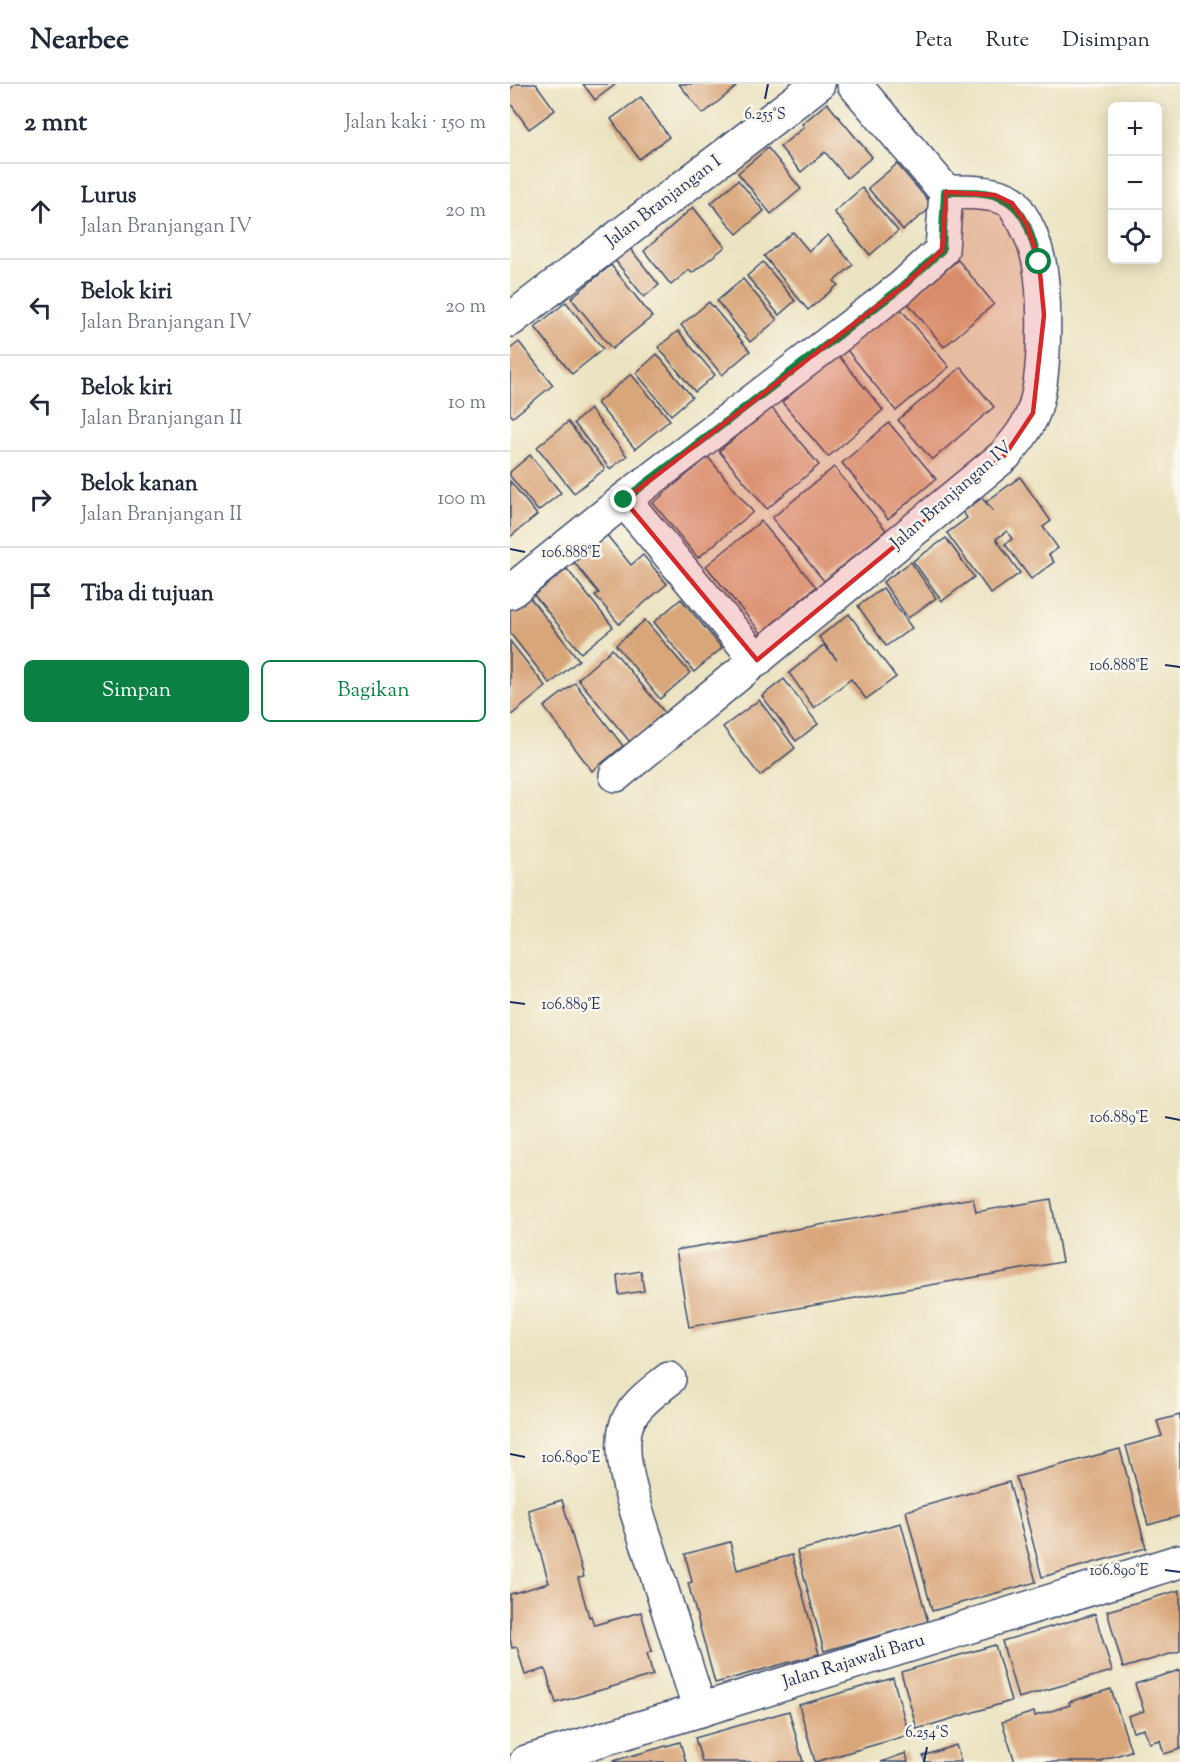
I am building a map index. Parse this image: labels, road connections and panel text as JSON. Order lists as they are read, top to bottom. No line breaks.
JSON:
{"streets":{"street":["Jalan Branjangan I","Jalan Branjangan IV","Jalan Rajawali Baru"]},"page":{"header":"Nearbee","nav":["Peta","Rute","Disimpan"],"heading":["2 mnt","Jalan kaki · 150 m"],"map_buttons":["+","−"],"list":[["Lurus","Jalan Branjangan IV","20 m"],["Belok kiri","Jalan Branjangan IV","20 m"],["Belok kiri","Jalan Branjangan II","10 m"],["Belok kanan","Jalan Branjangan II","100 m"],"Tiba di tujuan"],"buttons":["Simpan","Bagikan"]},"coordinates":["6.255°S","106.888°E","106.889°E","106.890°E","6.254°S"]}
